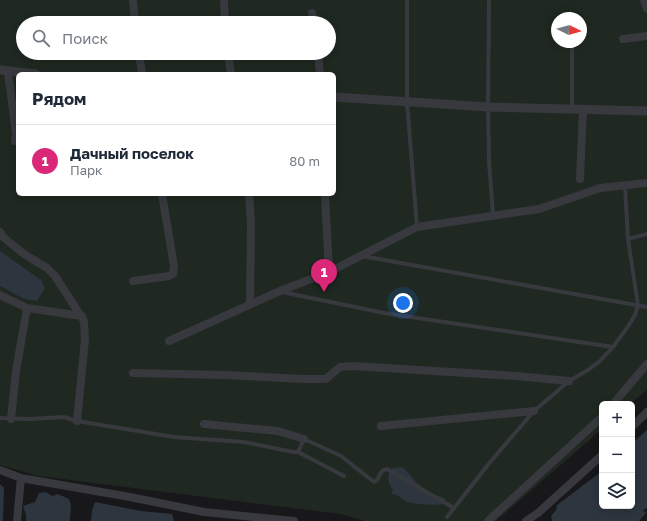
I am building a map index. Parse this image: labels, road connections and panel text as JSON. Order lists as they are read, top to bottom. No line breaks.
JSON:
{"north":"right","page":{"search":"Поиск","heading":"Рядом","list":[{"mark":"1","name":"Дачный поселок","note":"Парк","value":"80 m"}],"pins":"1","map_buttons":["+","−"]}}
